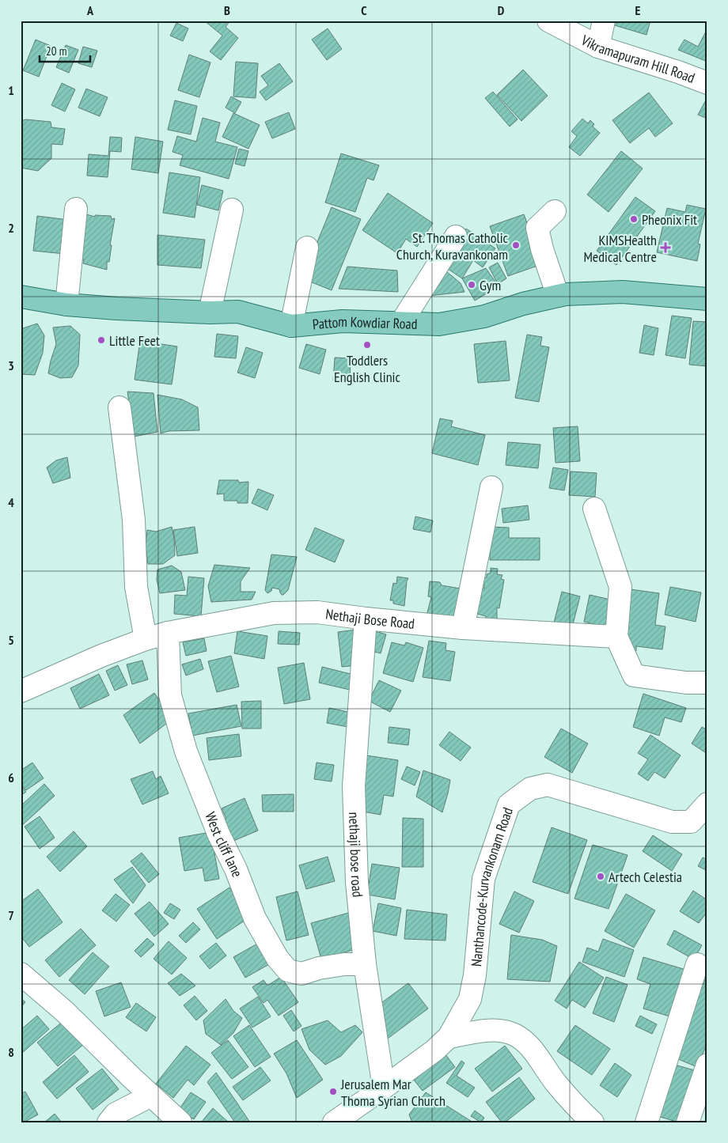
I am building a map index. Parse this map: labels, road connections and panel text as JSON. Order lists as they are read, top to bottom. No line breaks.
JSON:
{"streets":{"main road":["Pattom Kowdiar Road"],"street":["Vikramapuram Hill Road","Nethaji Bose Road","West cliff lane","nethaji bose road","Nanthancode-Kurvankonam Road"]},"crossings":[["Nethaji Bose Road","West cliff lane"],["Nethaji Bose Road","nethaji bose road"],["West cliff lane","nethaji bose road"],["nethaji bose road","Nanthancode-Kurvankonam Road"]],"places":{"other":["Pheonix Fit","St. Thomas Catholic Church, Kuravankonam","Gym","Little Feet","Toddlers English Clinic","Artech Celestia","Jerusalem Mar Thoma Syrian Church"],"health":["KIMSHealth Medical Centre"]},"scale_bar":"20 m","grid":{"columns":["A","B","C","D","E"],"rows":["1","2","3","4","5","6","7","8"]}}
